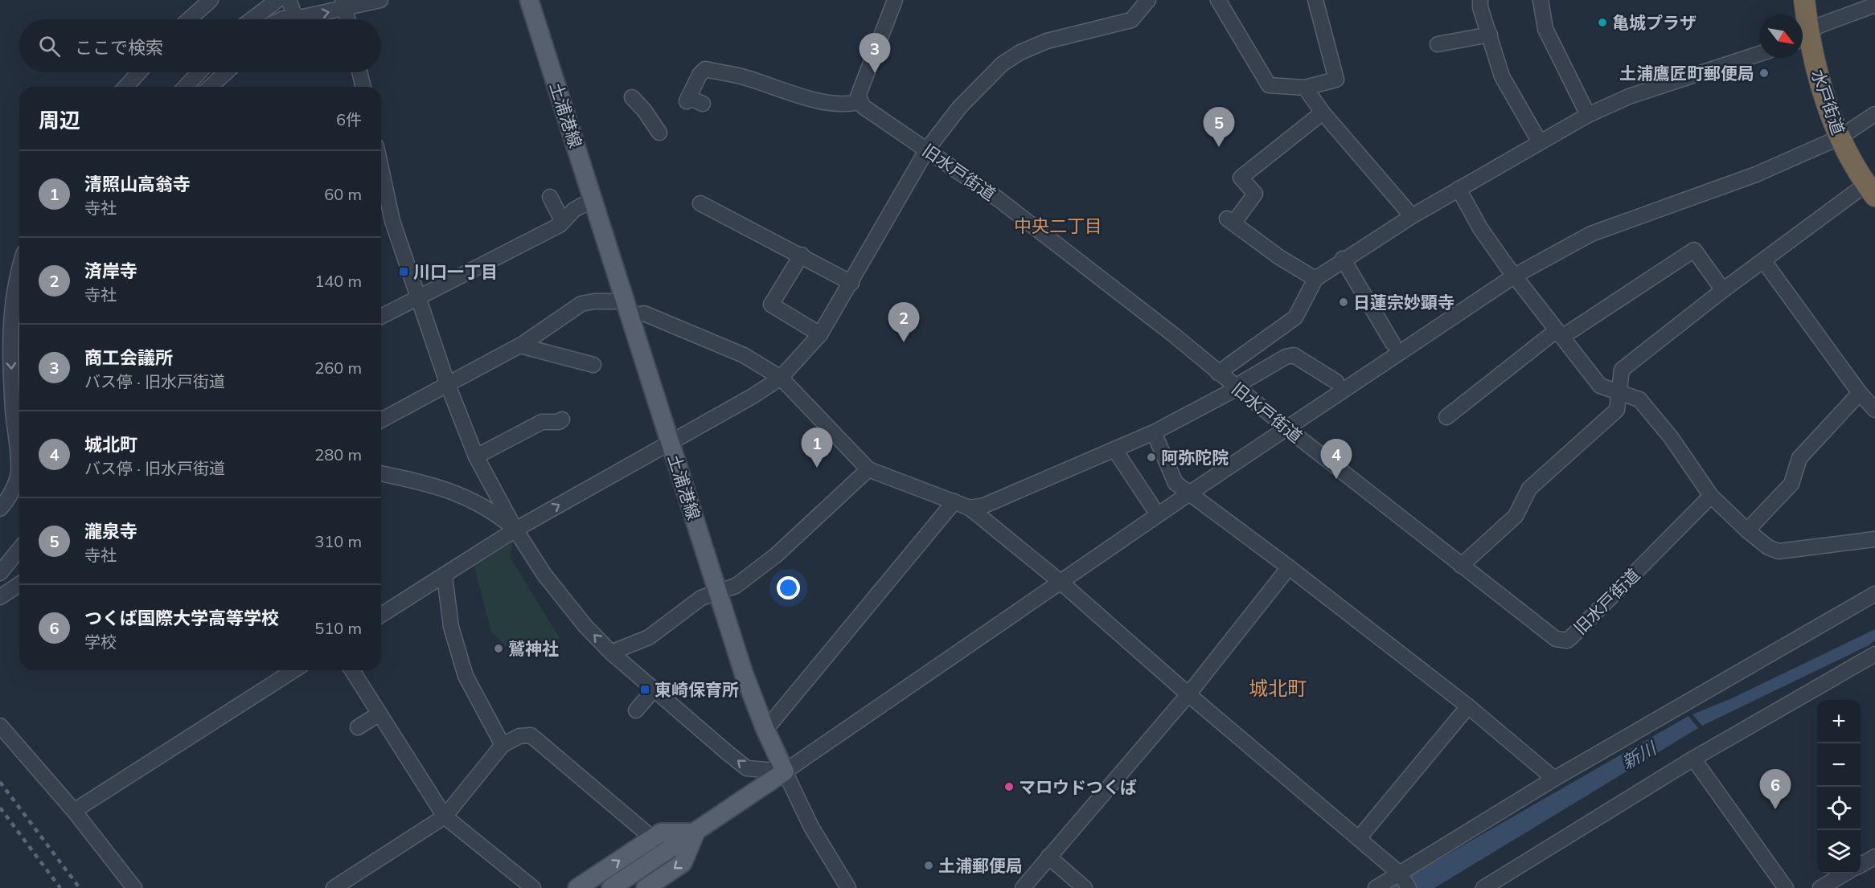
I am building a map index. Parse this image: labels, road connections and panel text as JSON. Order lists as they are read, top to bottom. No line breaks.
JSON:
{"streets":{"highway":["水戸街道"],"main road":["土浦港線"],"street":["旧水戸街道"]},"districts":["中央二丁目","城北町"],"water":["新川"],"places":{"other":["亀城プラザ","土浦鷹匠町郵便局","日蓮宗妙顕寺","阿弥陀院","鷲神社","マロウドつくば","土浦郵便局"],"transit":["川口一丁目","東崎保育所"]},"north":"bottom right","page":{"search":"ここで検索","pins":["3","5","2","1","4","6"],"heading":["周辺","6件"],"list":[{"mark":"1","name":"清照山高翁寺","note":"寺社","value":"60 m"},{"mark":"2","name":"済岸寺","note":"寺社","value":"140 m"},{"mark":"3","name":"商工会議所","note":"バス停 · 旧水戸街道","value":"260 m"},{"mark":"4","name":"城北町","note":"バス停 · 旧水戸街道","value":"280 m"},{"mark":"5","name":"瀧泉寺","note":"寺社","value":"310 m"},{"mark":"6","name":"つくば国際大学高等学校","note":"学校","value":"510 m"}],"map_buttons":["+","−"]}}
